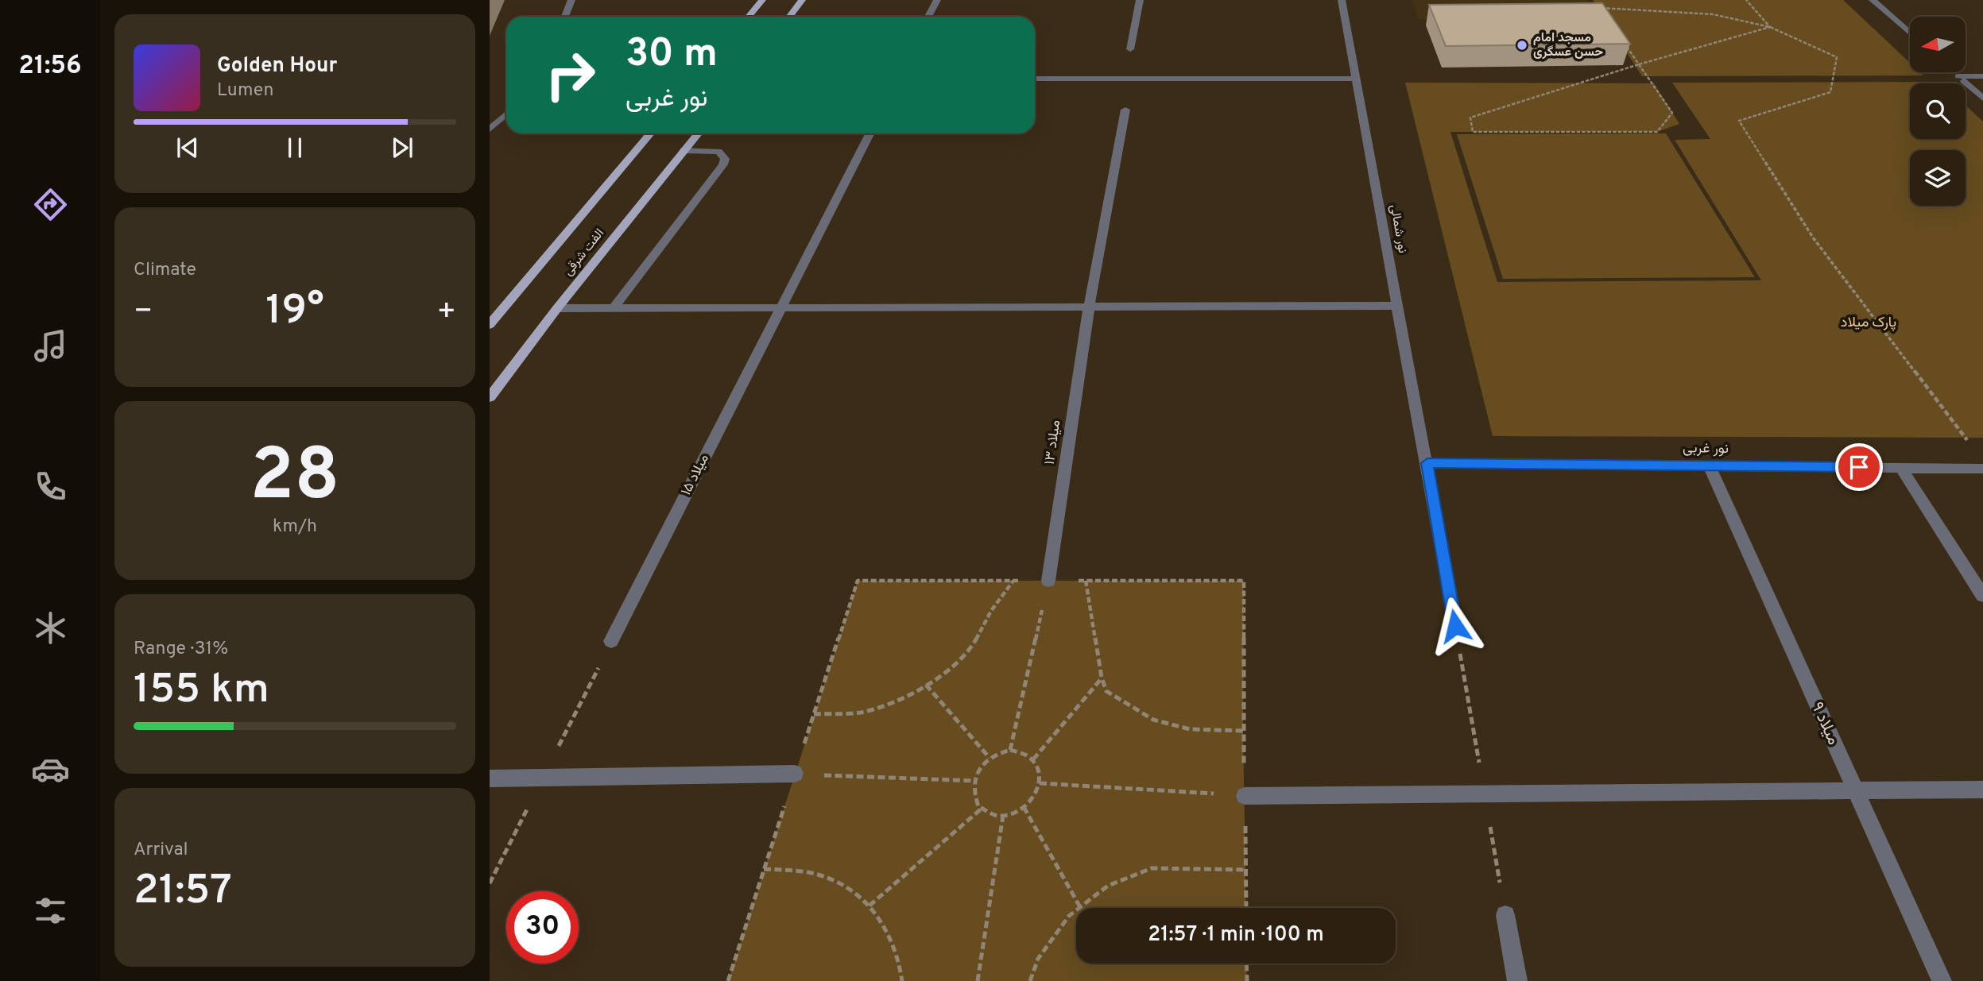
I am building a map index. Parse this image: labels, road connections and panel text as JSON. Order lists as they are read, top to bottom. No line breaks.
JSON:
{"streets":{"main road":["الفت شرقی"],"street":["نور شمالی","میلاد ۱۳","نور غربی","میلاد ۱۵","میلاد ۹"]},"crossings":[["نور شمالی","نور غربی"],["نور غربی","میلاد ۹"]],"parks":["پارک میلاد"],"places":["مسجد امام حسن عسگری"],"north":"left","page":{"tabs":"21:56","turn":["30 m","نور غربی"],"song":["Golden Hour","Lumen"],"tile":["Climate",["28","km/h"],["Range · 31%","155 km"],["Arrival","21:57"]],"heat":["−","19°","+"],"limit":"30","trip":"21:57 · 1 min · 100 m"}}
